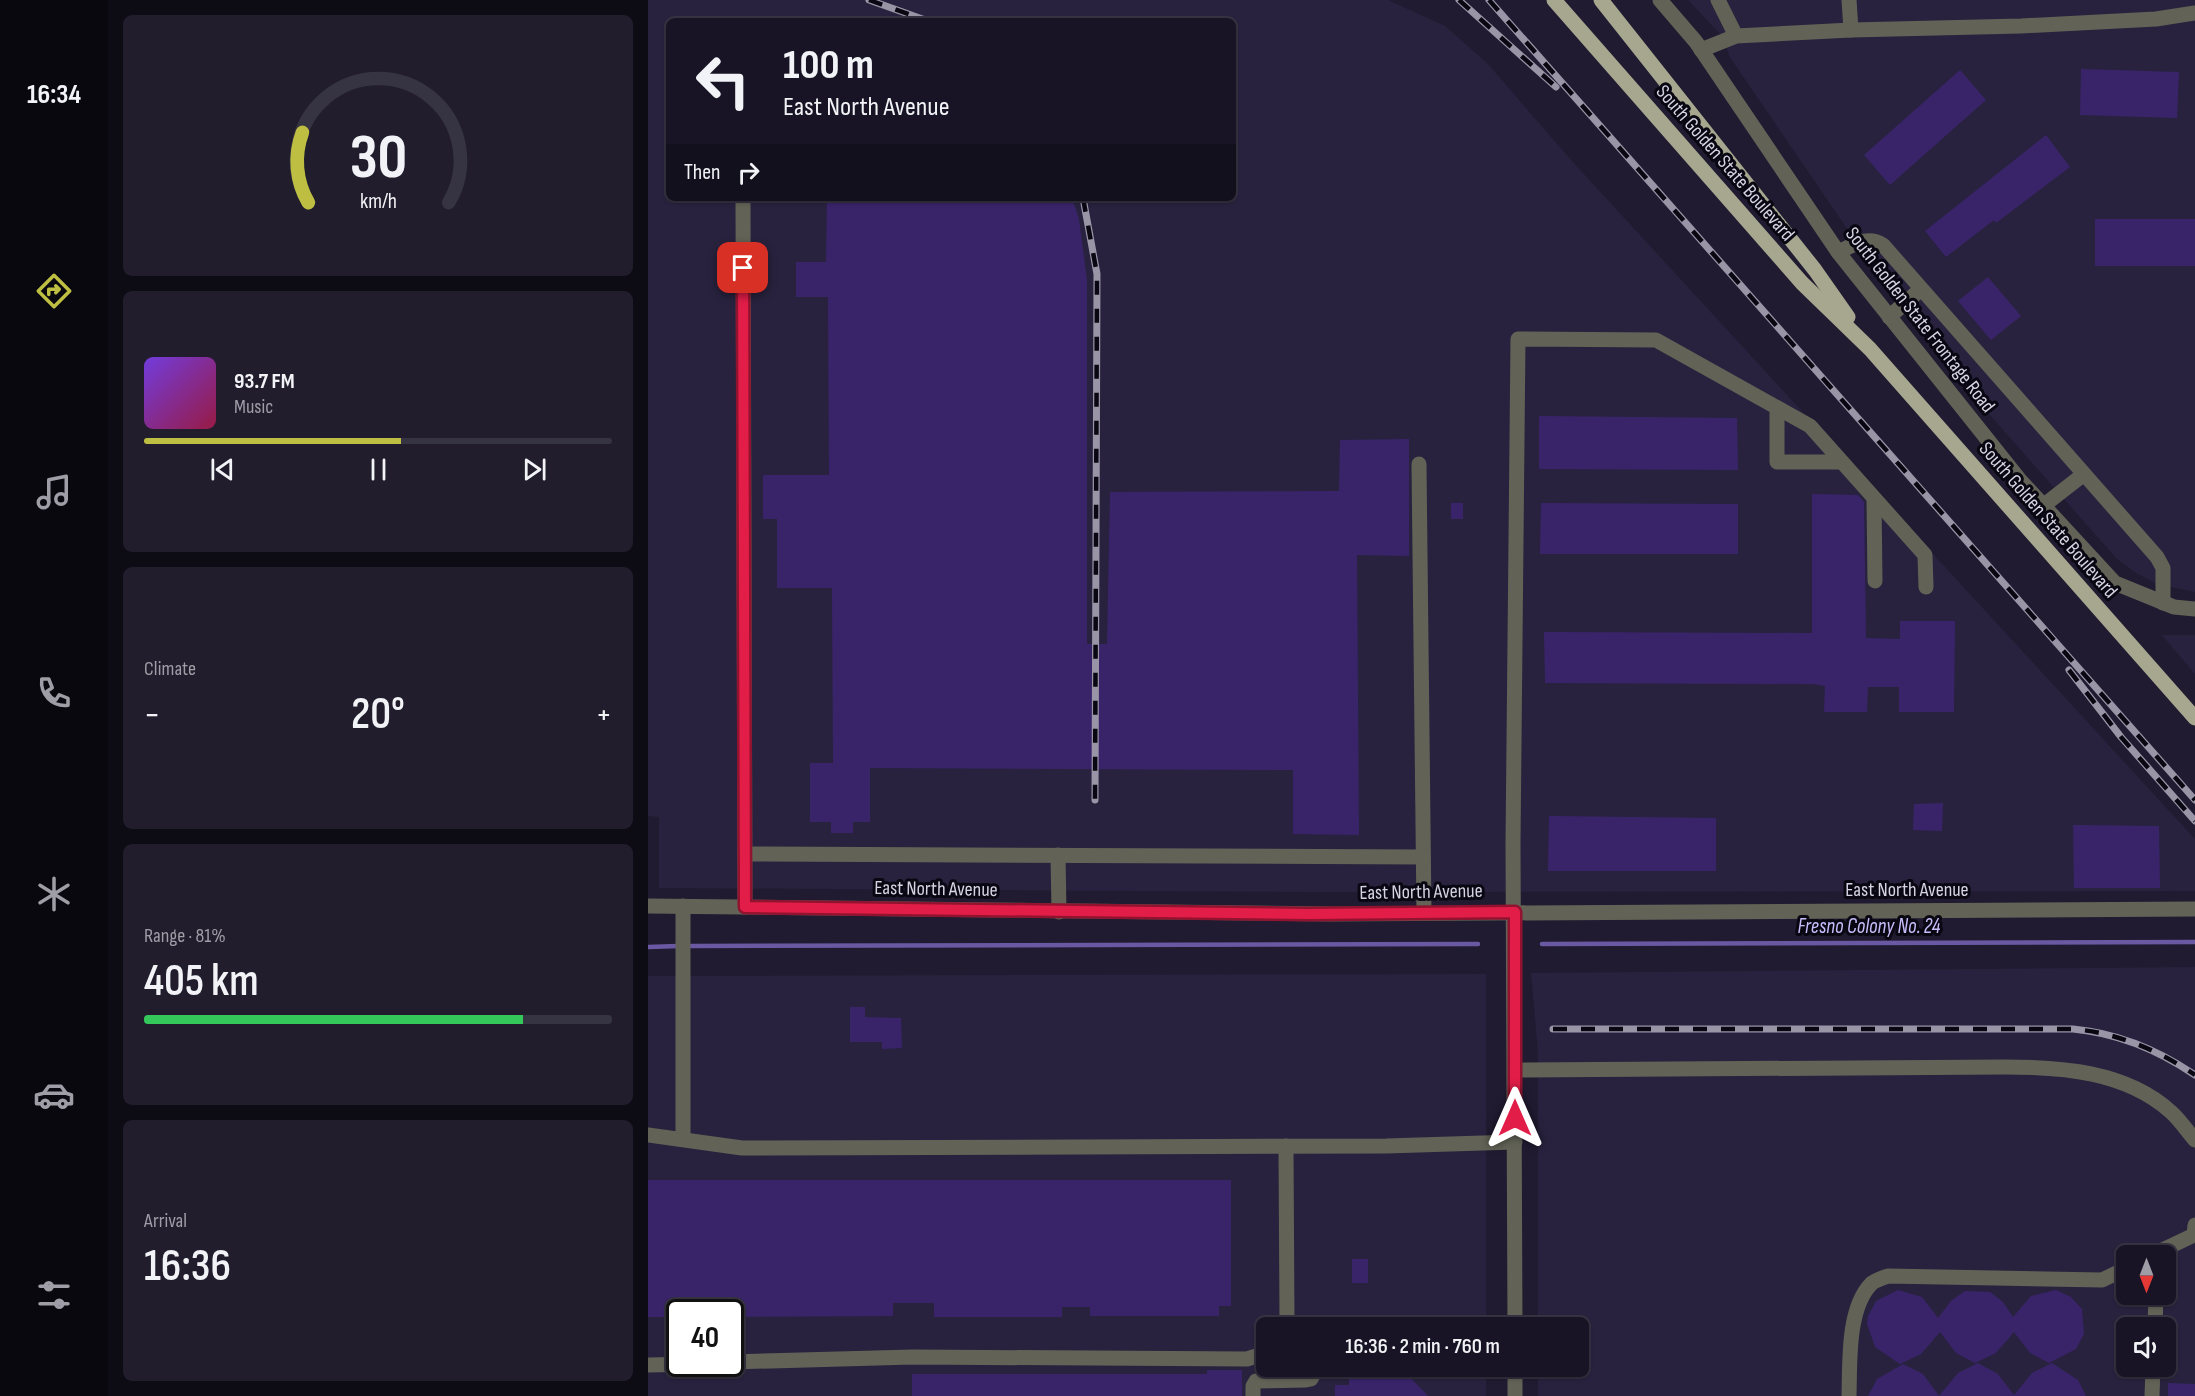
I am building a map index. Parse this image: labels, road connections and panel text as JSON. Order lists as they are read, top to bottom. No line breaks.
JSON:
{"streets":{"main road":["South Golden State Boulevard"],"street":["South Golden State Frontage Road","East North Avenue"]},"water":["Fresno Colony No. 24"],"north":"bottom","page":{"tabs":"16:34","turn":["100 m","East North Avenue"],"then":"Then","song":["93.7 FM","Music"],"tile":["Climate",["Range · 81%","405 km"],["Arrival","16:36"]],"heat":["−","20°","+"],"limit":"40","trip":"16:36 · 2 min · 760 m","gauge":["30","km/h"]}}
